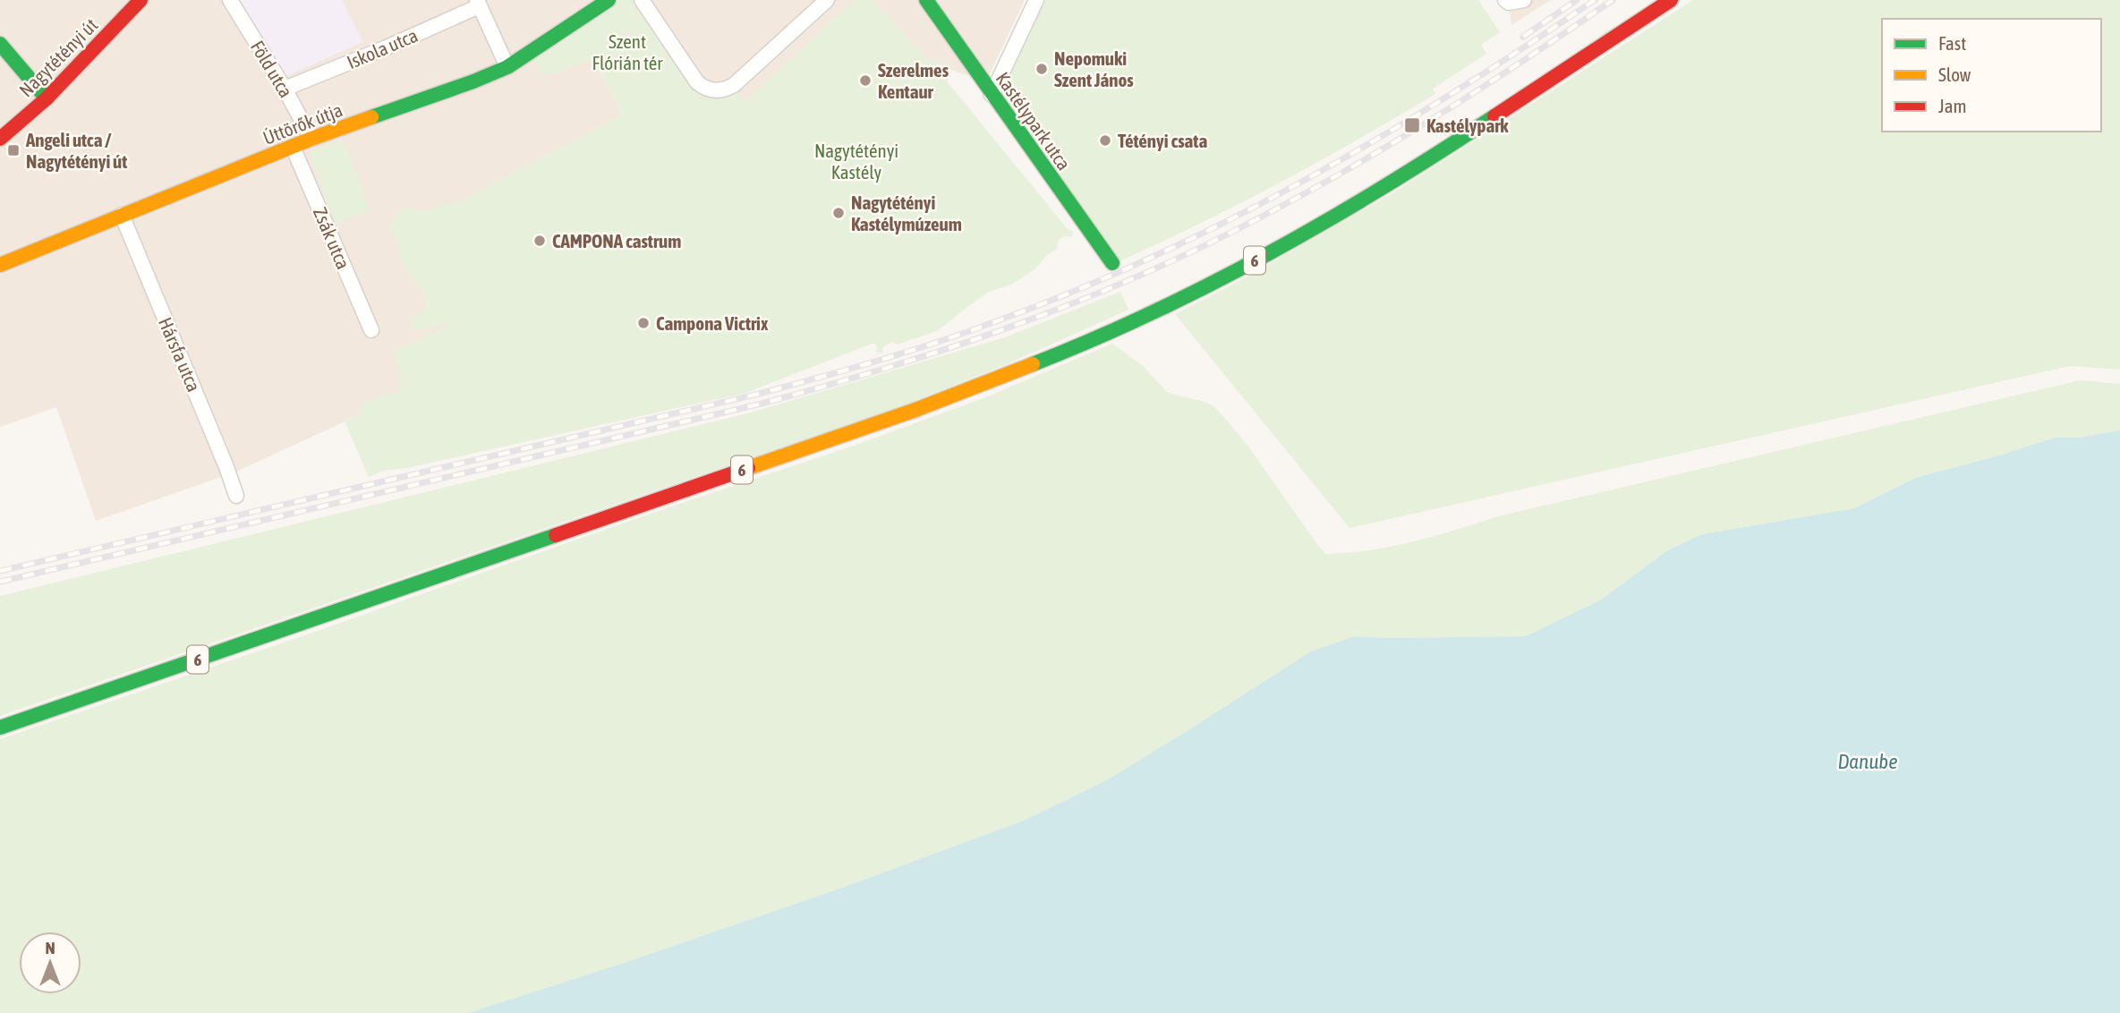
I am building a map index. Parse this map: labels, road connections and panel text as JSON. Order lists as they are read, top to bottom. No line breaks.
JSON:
{"streets":{"main road":["Nagytétényi út","Kastélypark utca","Úttörők útja","6"],"street":["Iskola utca","Föld utca","Zsák utca","Hársfa utca"]},"crossings":[["Iskola utca","Föld utca"],["Föld utca","Úttörők útja"],["Úttörők útja","Zsák utca"],["Úttörők útja","Hársfa utca"]],"water":["Danube"],"parks":["Szent Flórián tér","Nagytétényi Kastély"],"places":{"other":["Nepomuki Szent János","Szerelmes Kentaur","Tétényi csata","Nagytétényi Kastélymúzeum","CAMPONA castrum","Campona Victrix"],"transit":["Kastélypark","Angeli utca / Nagytétényi út"]},"legend":["Fast","Slow","Jam"],"north":"top"}
